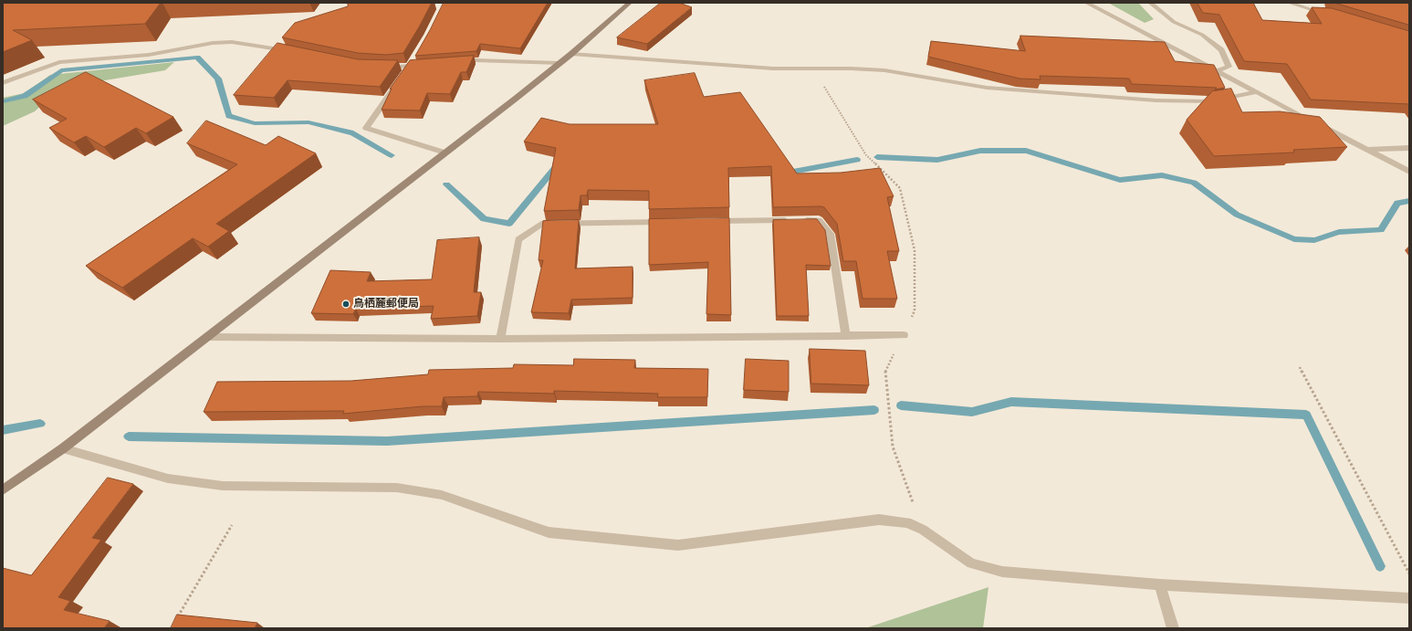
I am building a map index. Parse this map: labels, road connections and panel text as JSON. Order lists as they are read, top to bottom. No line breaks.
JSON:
{"places":["鳥栖麓郵便局"]}
